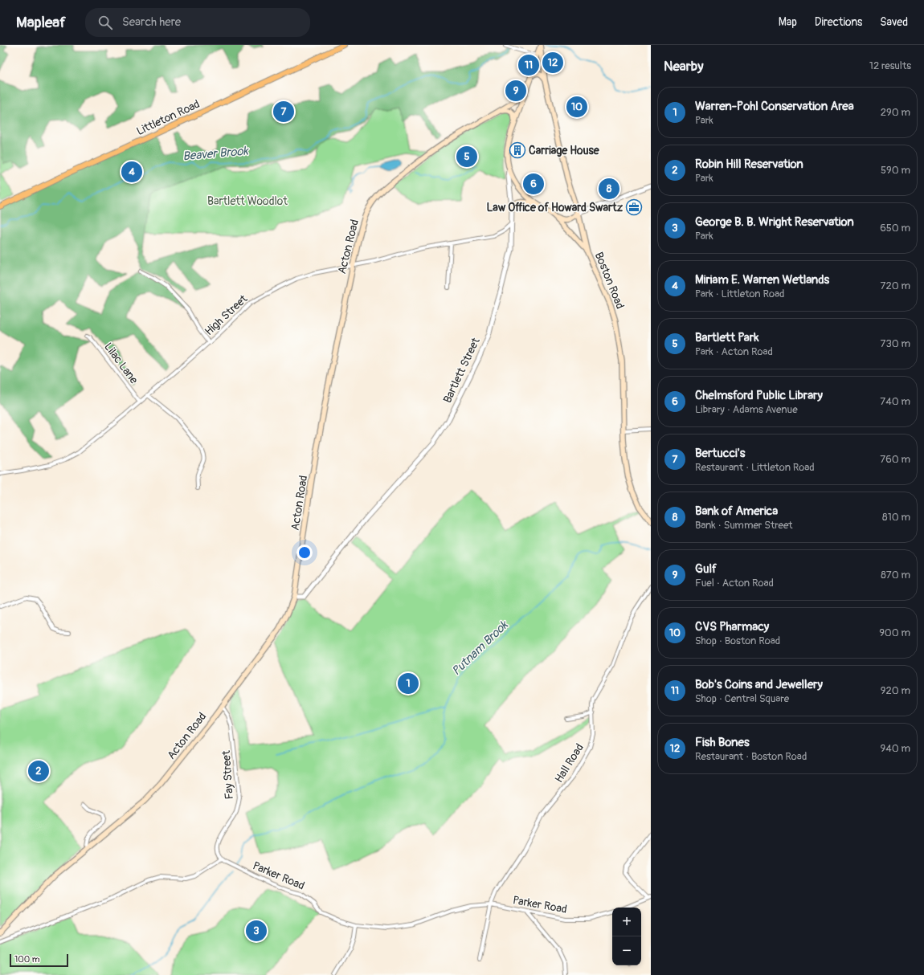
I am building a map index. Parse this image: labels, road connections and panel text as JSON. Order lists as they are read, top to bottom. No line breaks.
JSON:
{"streets":{"main road":["Littleton Road","Acton Road","Boston Road","Bartlett Street"],"street":["High Street","Lilac Lane","Hall Road","Fay Street","Parker Road"]},"crossings":[["Acton Road","High Street"],["Acton Road","Bartlett Street"],["Acton Road","Fay Street"],["Boston Road","Bartlett Street"],["High Street","Lilac Lane"],["High Street","Bartlett Street"],["Hall Road","Parker Road"],["Fay Street","Parker Road"]],"water":["Beaver Brook","Putnam Brook"],"parks":["Bartlett Woodlot"],"places":{"building":["Carriage House"],"office":["Law Office of Howard Swartz"]},"scale_bar":"100 m","page":{"header":"Mapleaf","search":"Search here","nav":["Map","Directions","Saved"],"heading":["Nearby","12 results"],"pins":["12","11","9","10","7","5","4","6","8","1","2","3"],"list":[{"mark":"1","name":"Warren-Pohl Conservation Area","note":"Park","value":"290 m"},{"mark":"2","name":"Robin Hill Reservation","note":"Park","value":"590 m"},{"mark":"3","name":"George B. B. Wright Reservation","note":"Park","value":"650 m"},{"mark":"4","name":"Miriam E. Warren Wetlands","note":"Park · Littleton Road","value":"720 m"},{"mark":"5","name":"Bartlett Park","note":"Park · Acton Road","value":"730 m"},{"mark":"6","name":"Chelmsford Public Library","note":"Library · Adams Avenue","value":"740 m"},{"mark":"7","name":"Bertucci's","note":"Restaurant · Littleton Road","value":"760 m"},{"mark":"8","name":"Bank of America","note":"Bank · Summer Street","value":"810 m"},{"mark":"9","name":"Gulf","note":"Fuel · Acton Road","value":"870 m"},{"mark":"10","name":"CVS Pharmacy","note":"Shop · Boston Road","value":"900 m"},{"mark":"11","name":"Bob's Coins and Jewellery","note":"Shop · Central Square","value":"920 m"},{"mark":"12","name":"Fish Bones","note":"Restaurant · Boston Road","value":"940 m"}],"map_buttons":["+","−"],"scale":"100 m"}}
